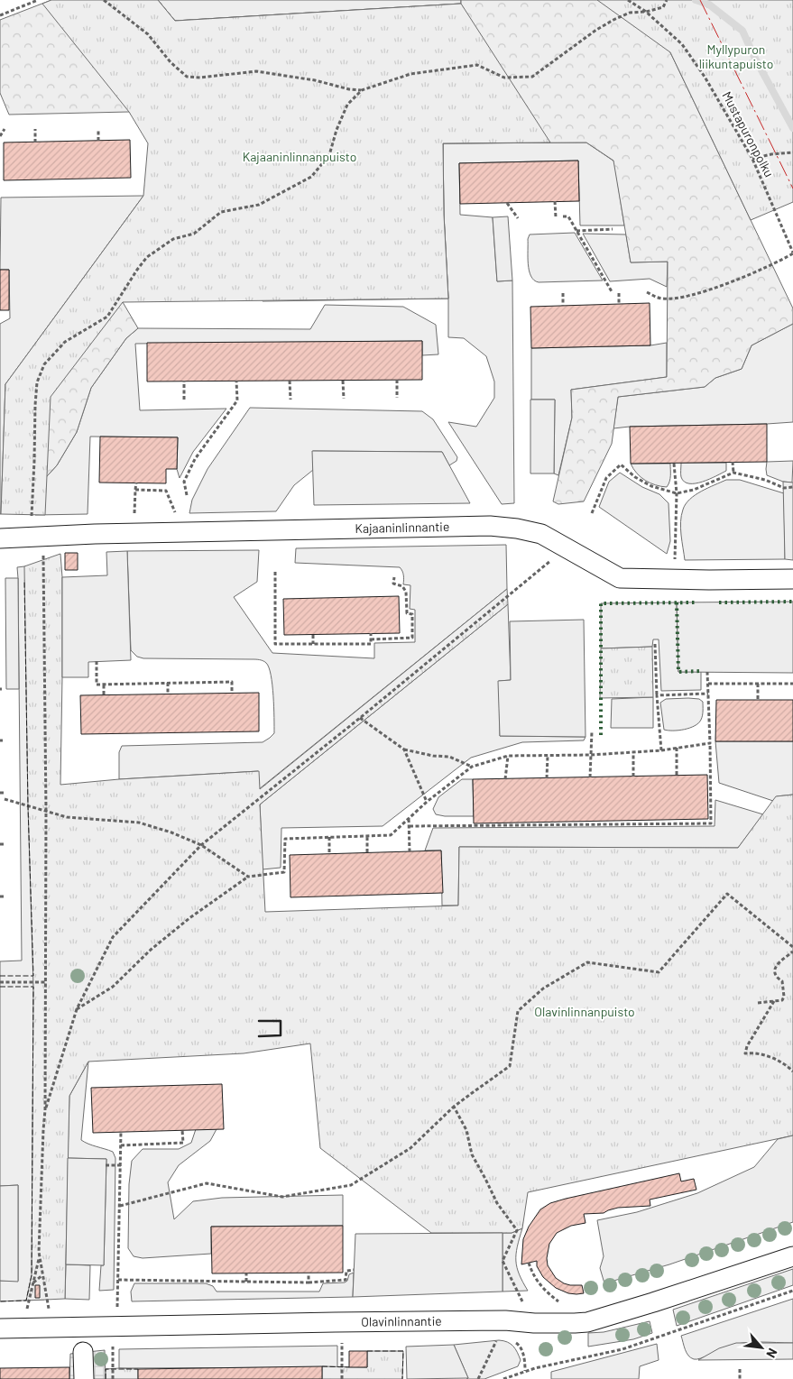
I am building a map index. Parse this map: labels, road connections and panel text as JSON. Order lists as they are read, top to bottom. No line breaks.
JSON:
{"streets":{"street":["Kajaaninlinnantie","Olavinlinnantie"],"path":["Mustapuronpolku"]},"parks":["Myllypuron liikuntapuisto","Kajaaninlinnanpuisto","Olavinlinnanpuisto"],"north":"bottom right"}
